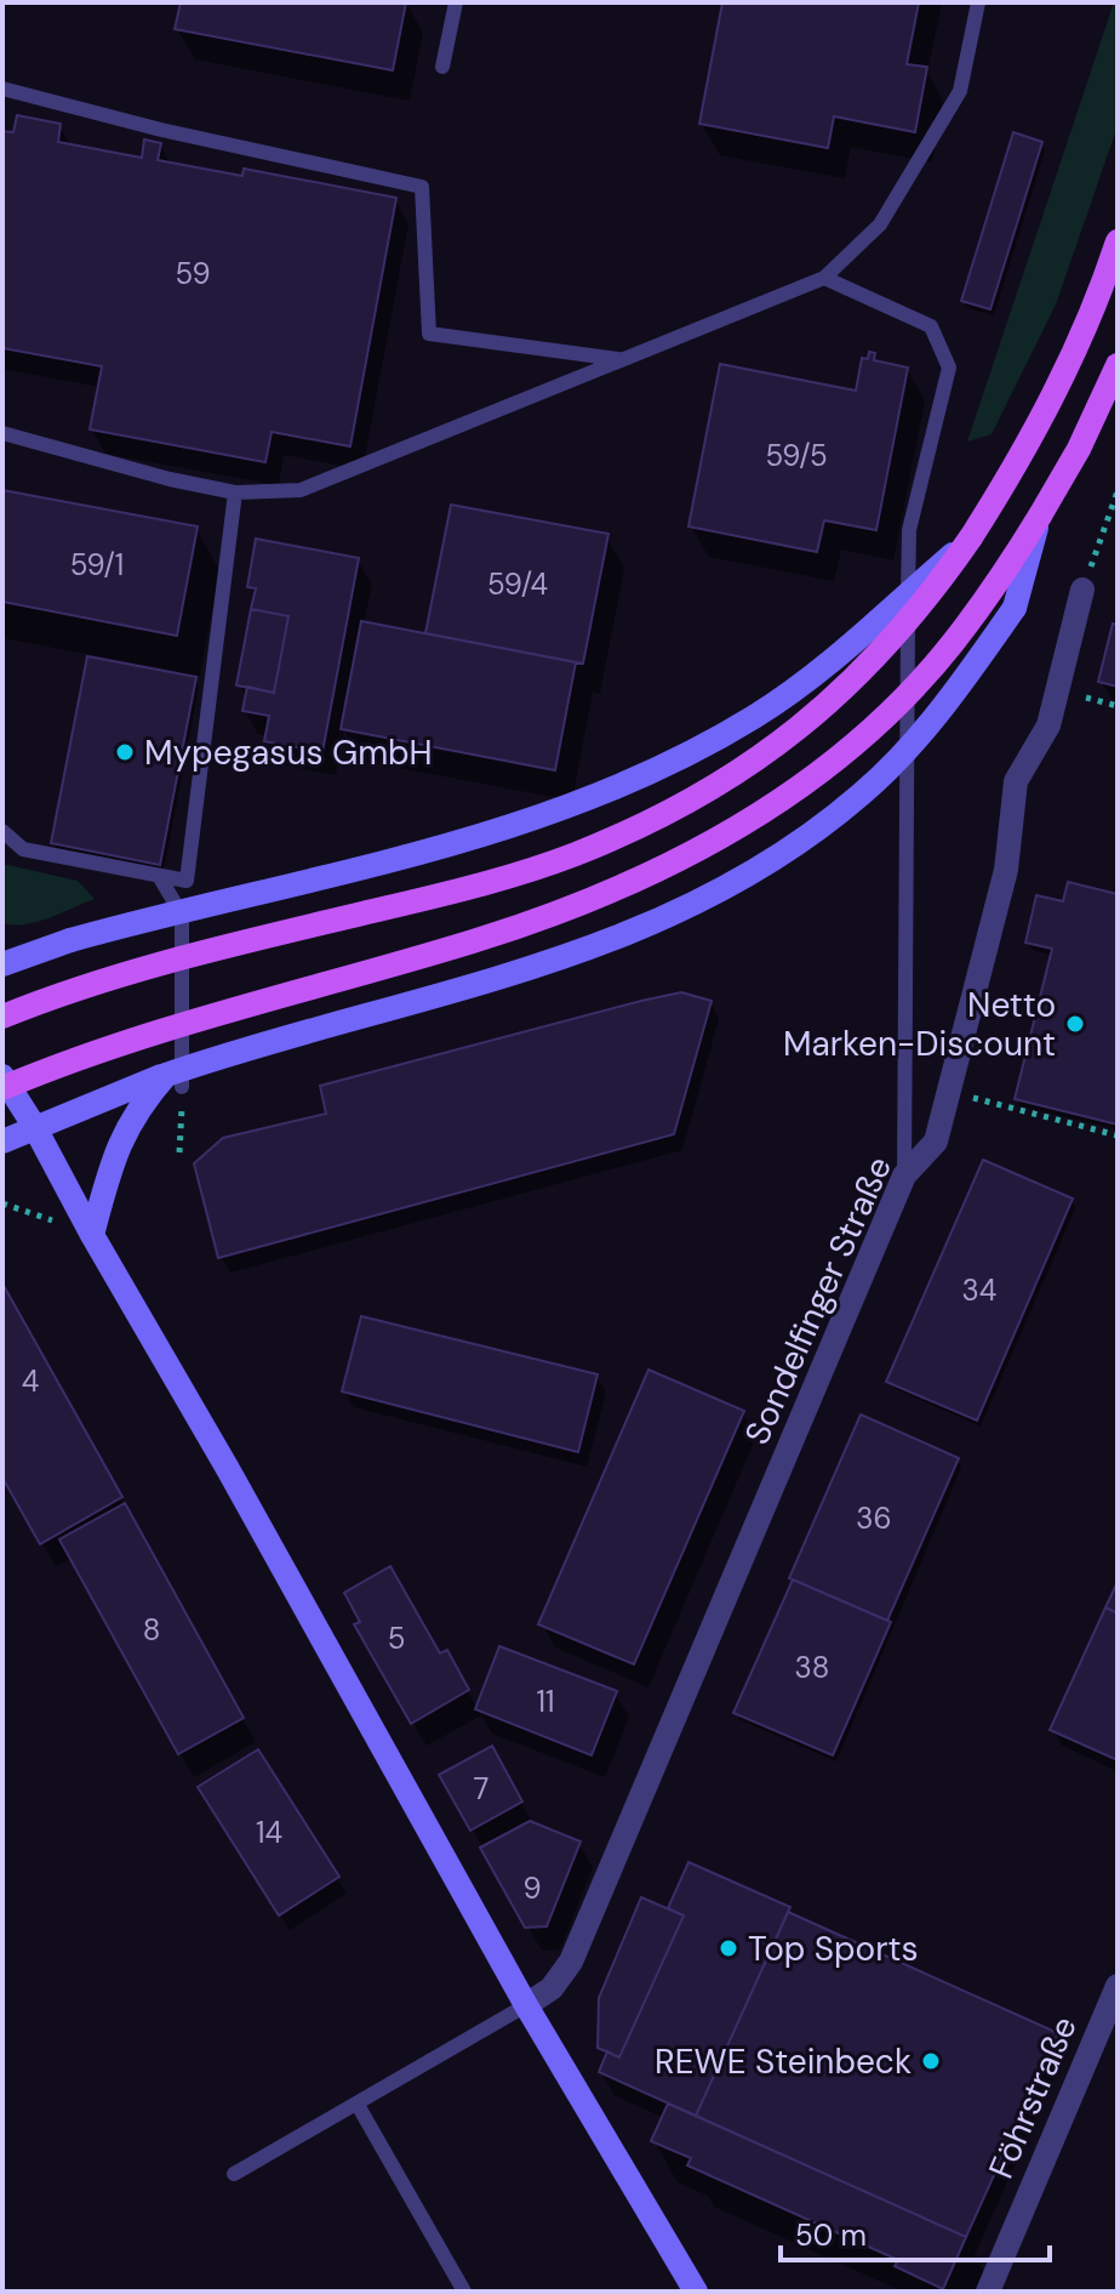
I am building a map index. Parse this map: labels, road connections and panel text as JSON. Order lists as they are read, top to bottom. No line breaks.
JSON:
{"streets":{"street":["Sondelfinger Straße","Föhrstraße"]},"places":["Mypegasus GmbH","Netto Marken-Discount","Top Sports","REWE Steinbeck"],"house_numbers":["59","59/5","59/1","59/4","34","4","36","8","5","38","11","7","14","9"],"scale_bar":"50 m"}
